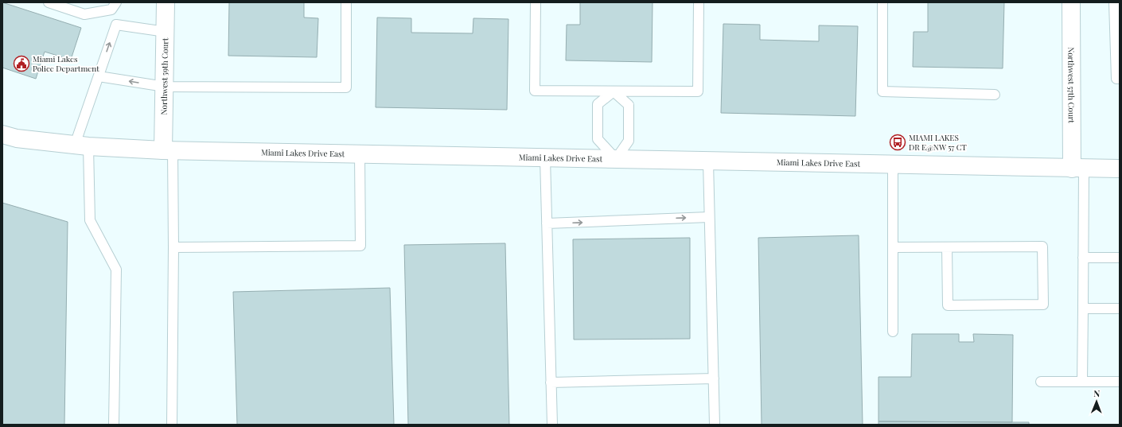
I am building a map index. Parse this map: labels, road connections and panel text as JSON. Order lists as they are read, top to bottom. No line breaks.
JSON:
{"streets":{"main road":["Northwest 59th Court","Northwest 57th Court","Miami Lakes Drive East"]},"crossings":[["Northwest 59th Court","Miami Lakes Drive East"],["Northwest 57th Court","Miami Lakes Drive East"]],"places":{"public building":["Miami Lakes Police Department"],"bus stop":["MIAMI LAKES DR E@NW 57 CT"]},"north":"top"}
